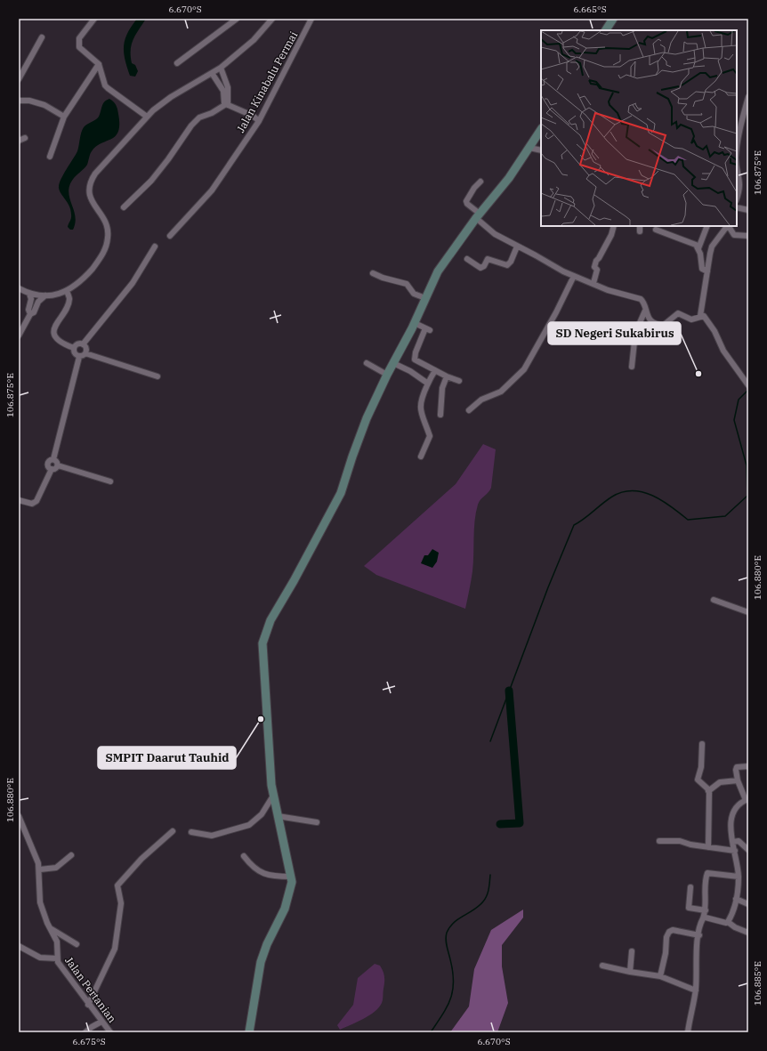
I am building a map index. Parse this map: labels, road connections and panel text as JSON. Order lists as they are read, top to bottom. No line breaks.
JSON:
{"streets":{"street":["Jalan Kinabalu Permai","Jalan Pertanian"]},"places":["SD Negeri Sukabirus","SMPIT Daarut Tauhid"],"coordinates":["6.670°S","6.665°S","106.875°E","106.880°E","106.885°E","6.675°S"]}
